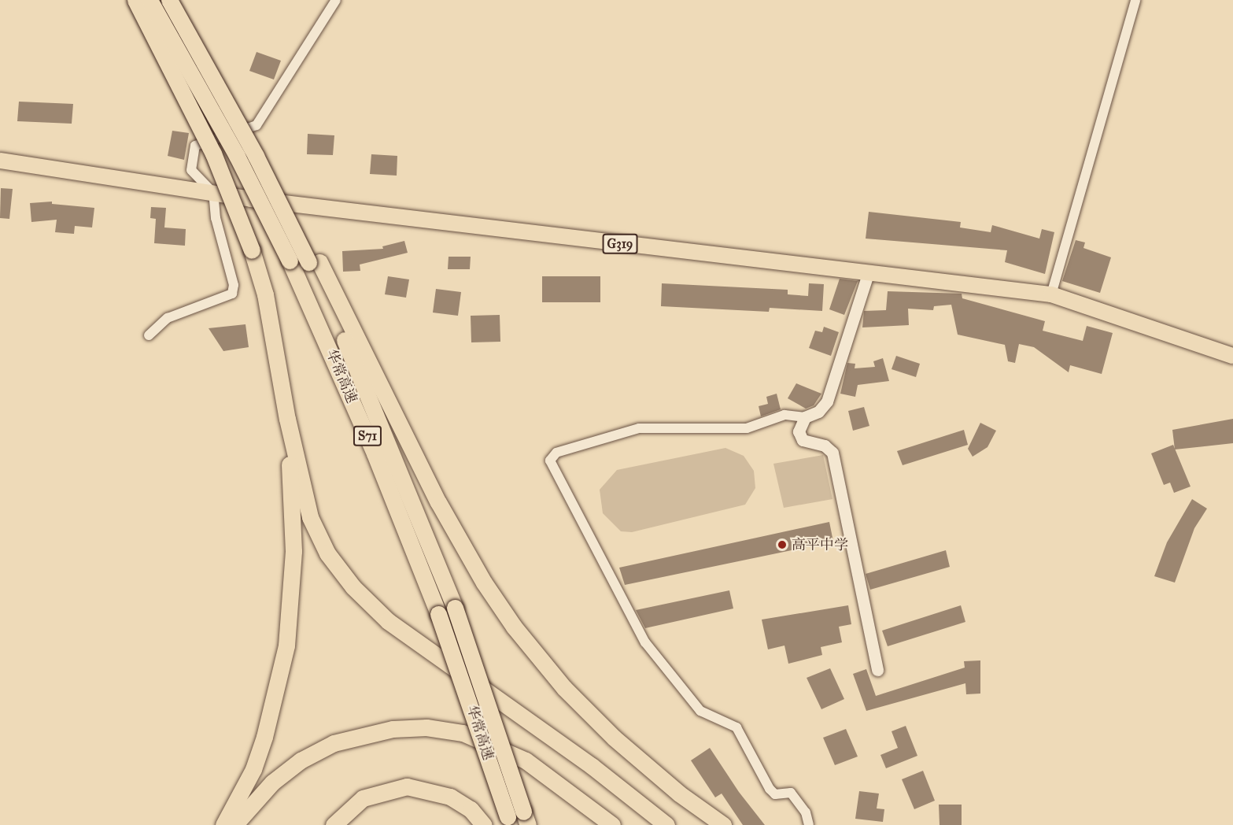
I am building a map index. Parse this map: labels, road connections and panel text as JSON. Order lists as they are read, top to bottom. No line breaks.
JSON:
{"streets":{"highway":["G319","华常高速","S71"]},"places":["高平中学"]}
